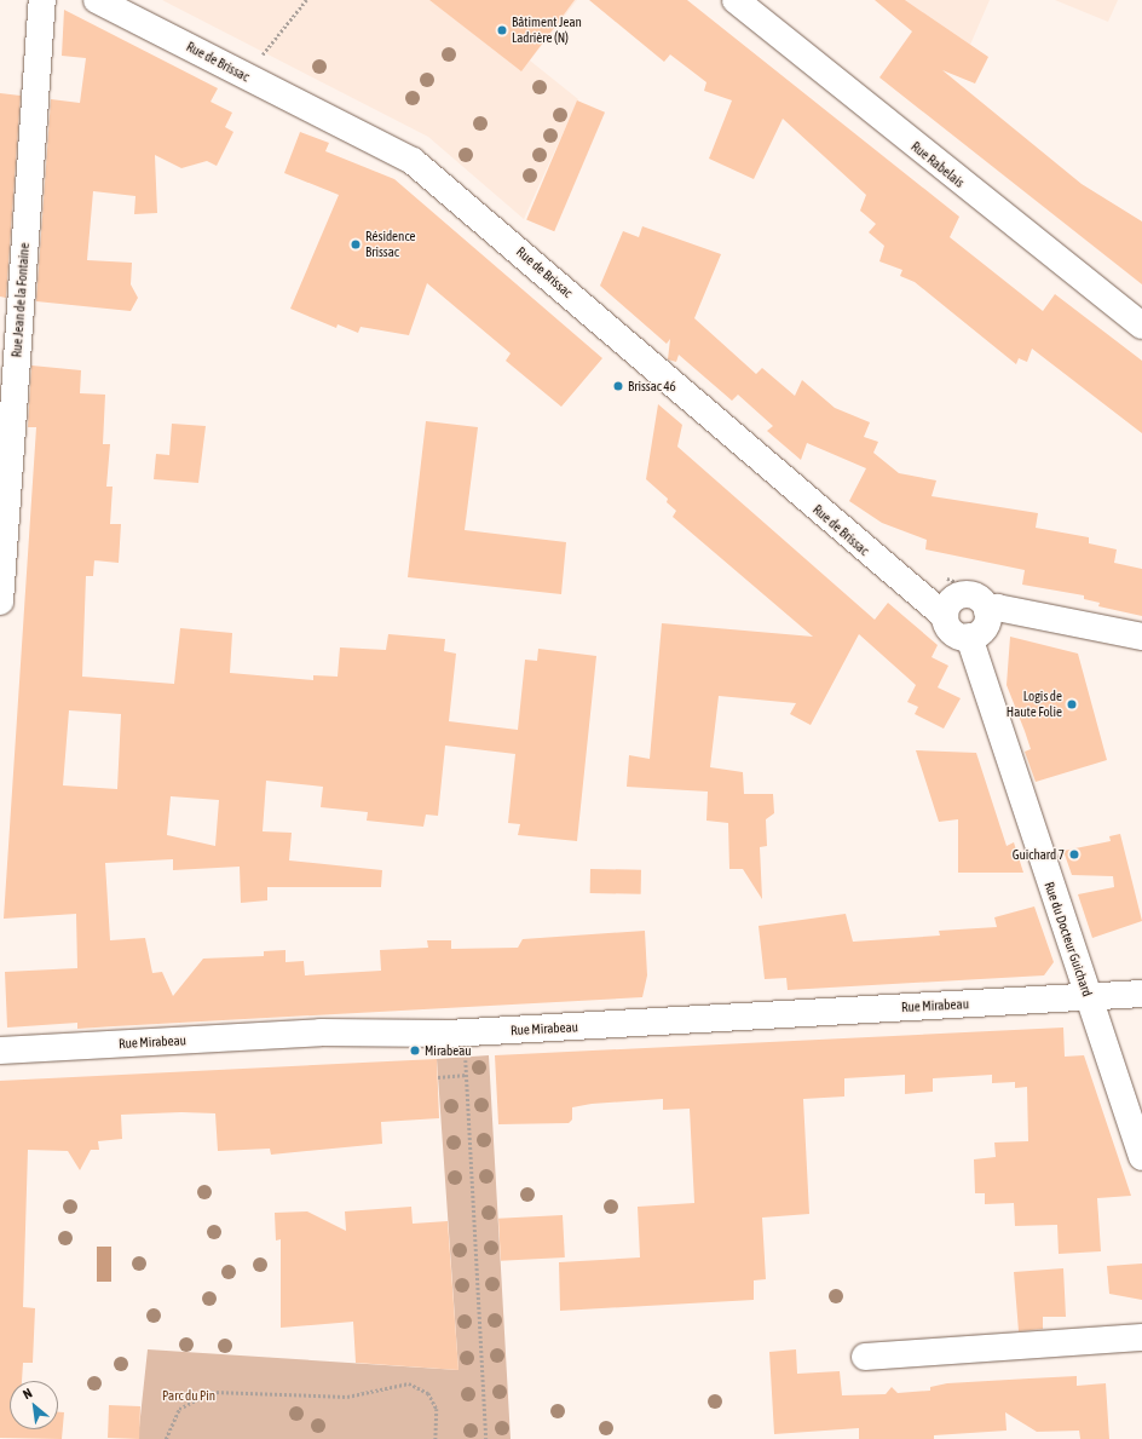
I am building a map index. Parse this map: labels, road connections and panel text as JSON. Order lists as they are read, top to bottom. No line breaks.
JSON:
{"streets":{"street":["Rue de Brissac","Rue Rabelais","Rue Jean de la Fontaine","Rue du Docteur Guichard","Rue Mirabeau"]},"crossings":[["Rue de Brissac","Rue du Docteur Guichard"],["Rue du Docteur Guichard","Rue Mirabeau"]],"parks":["Parc du Pin"],"places":["Bâtiment Jean Ladrière (N)","Résidence Brissac","Brissac 46","Logis de Haute Folie","Guichard 7","Mirabeau"],"north":"top left"}
